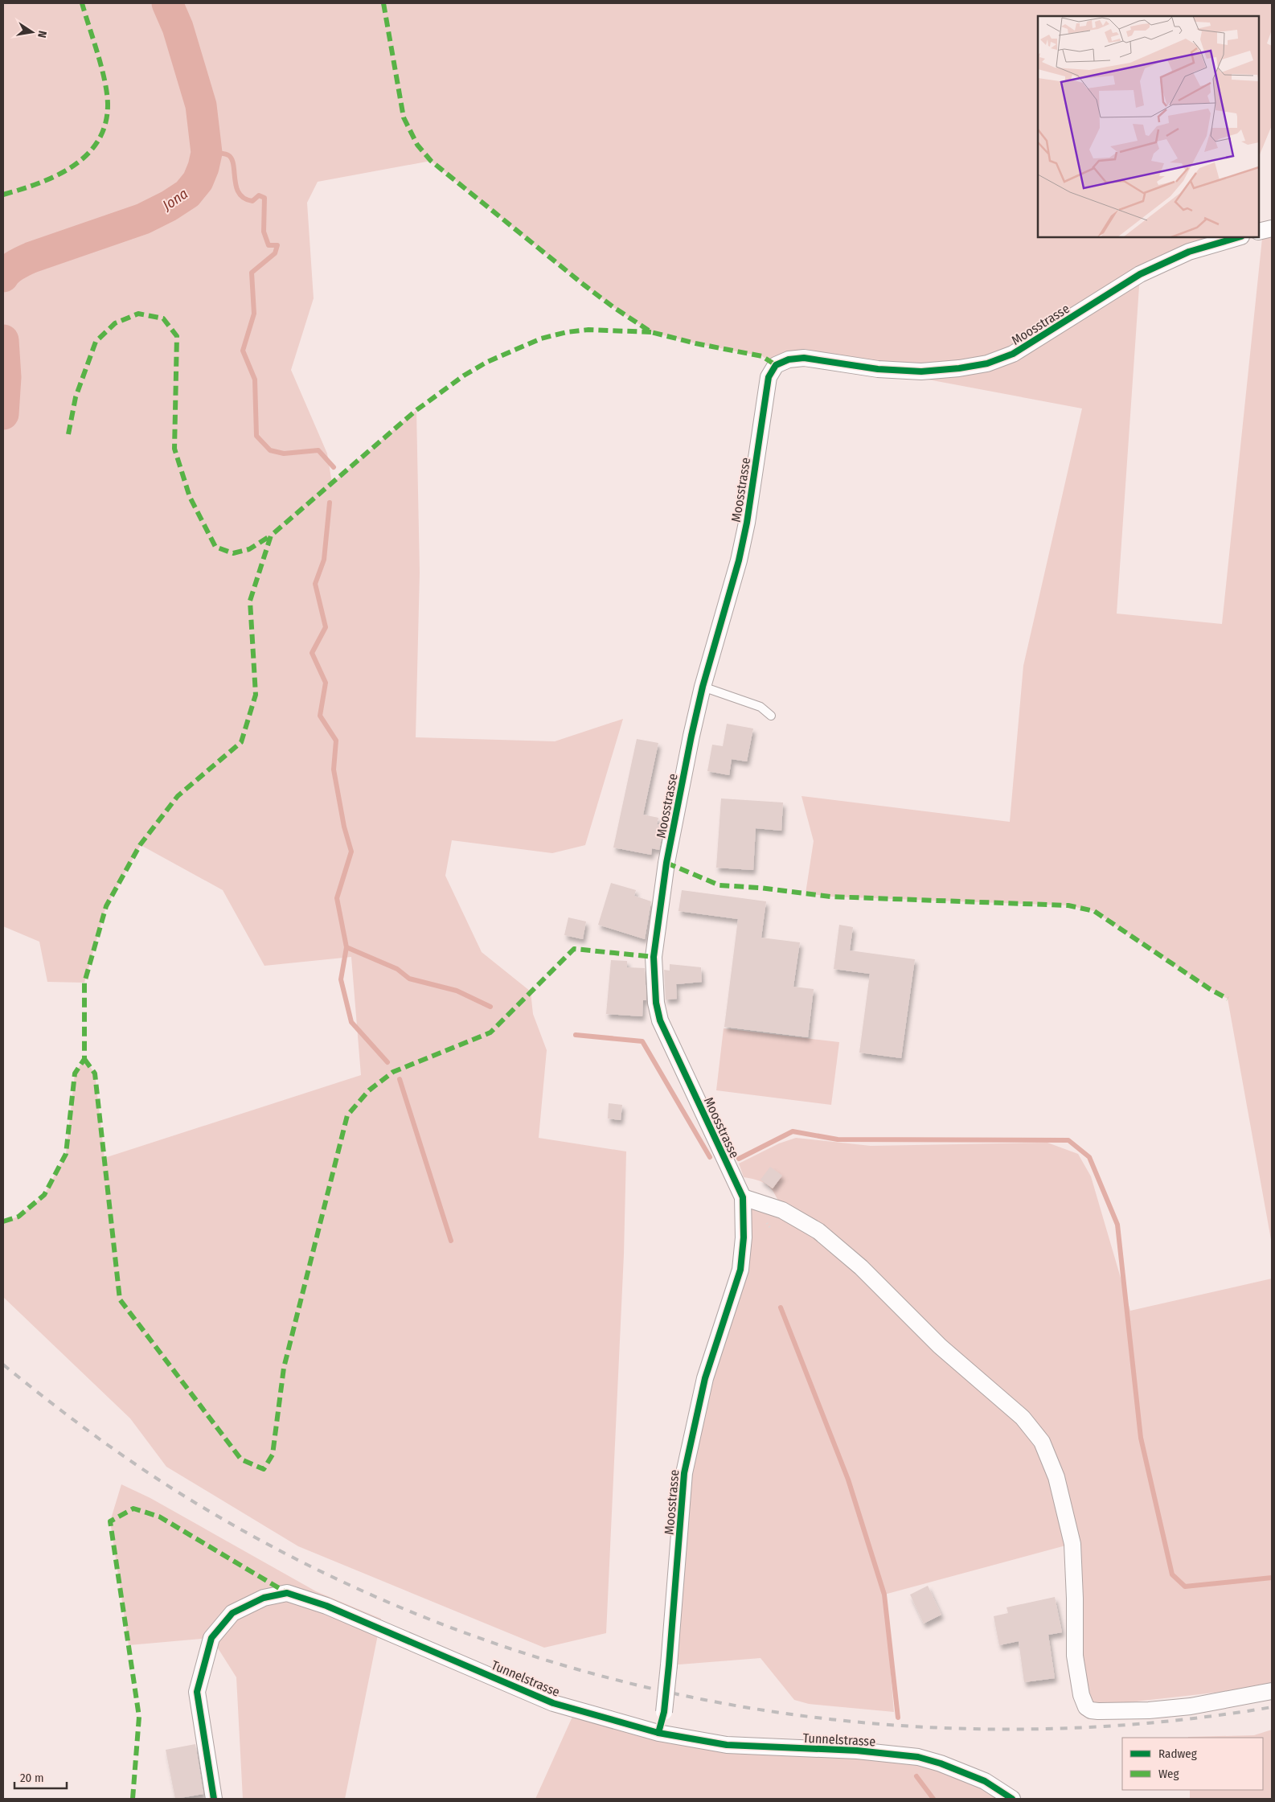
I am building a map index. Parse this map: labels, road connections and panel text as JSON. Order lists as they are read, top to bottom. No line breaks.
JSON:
{"streets":{"street":["Moosstrasse","Tunnelstrasse"]},"crossings":[["Moosstrasse","Tunnelstrasse"]],"water":["Jona"],"legend":["Radweg","Weg"],"scale_bar":"20 m","north":"right"}
